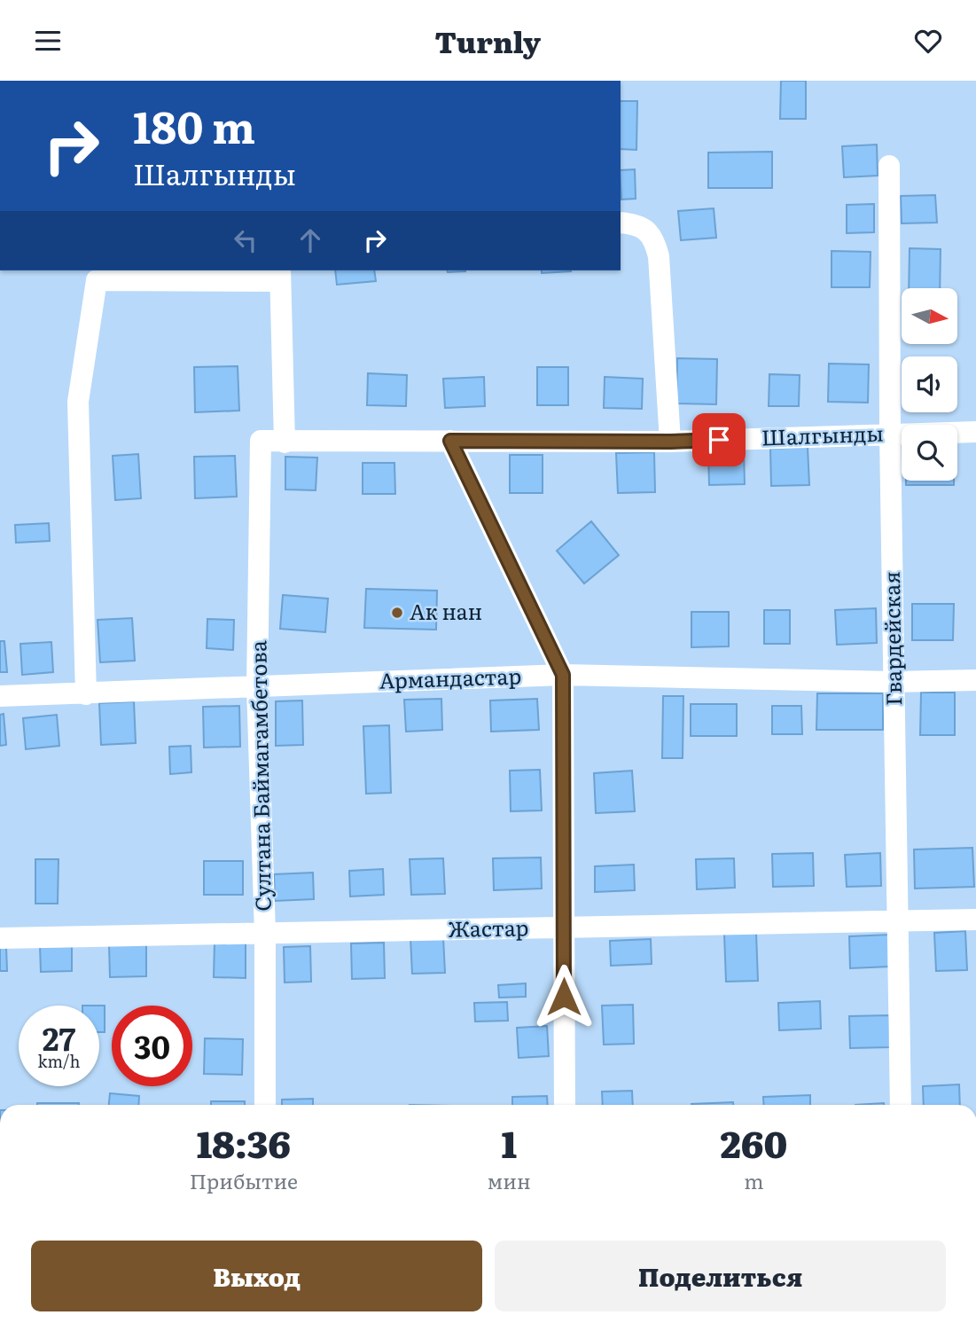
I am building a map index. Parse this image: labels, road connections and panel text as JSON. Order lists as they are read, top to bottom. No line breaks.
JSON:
{"streets":{"street":["Шалгынды","Гвардейская","Армандастар","Султана Баймагамбетова","Жастар"]},"crossings":[["Шалгынды","Гвардейская"],["Шалгынды","Султана Баймагамбетова"],["Гвардейская","Армандастар"],["Гвардейская","Жастар"],["Армандастар","Султана Баймагамбетова"],["Султана Баймагамбетова","Жастар"]],"places":["Ак нан"],"north":"right","page":{"header":"Turnly","turn":["180 m","Шалгынды"],"speed":"27 km/h","limit":"30","eta":["18:36","Прибытие","1","мин","260","m"],"buttons":["Выход","Поделиться"]}}
